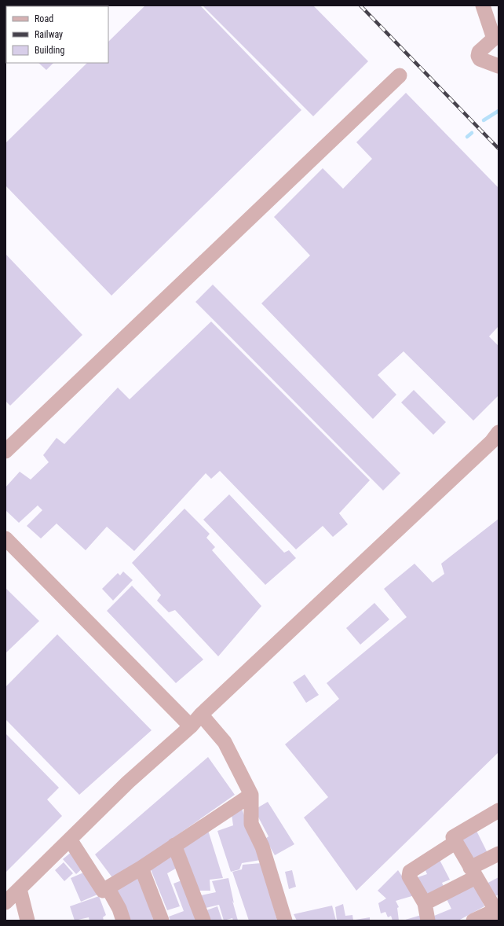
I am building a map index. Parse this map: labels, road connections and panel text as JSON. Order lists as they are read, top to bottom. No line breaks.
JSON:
{"legend":["Road","Railway","Building"]}
